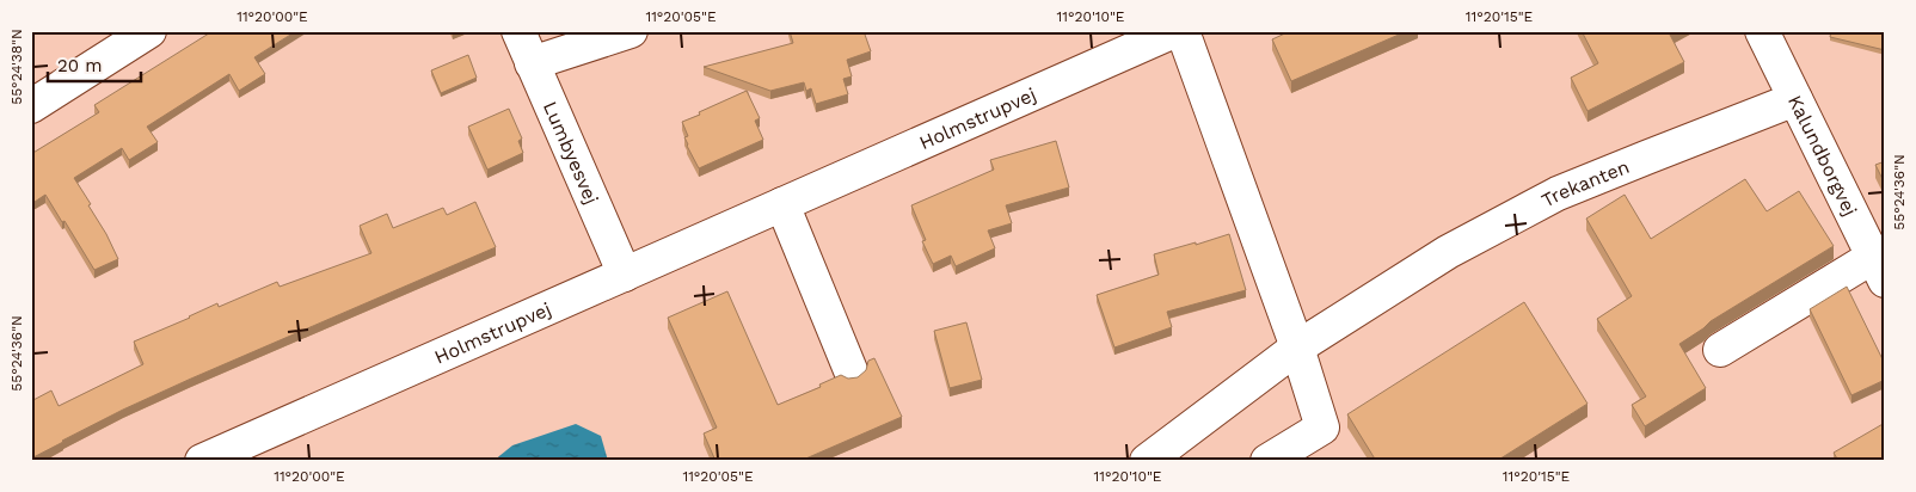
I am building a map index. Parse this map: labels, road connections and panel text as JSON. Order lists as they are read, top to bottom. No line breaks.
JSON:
{"streets":{"street":["Holmstrupvej","Lumbyesvej","Kalundborgvej","Trekanten"]},"crossings":[["Holmstrupvej","Lumbyesvej"],["Kalundborgvej","Trekanten"]],"scale_bar":"20 m","coordinates":["11°20'00\"E","11°20'05\"E","11°20'10\"E","11°20'15\"E","55°24'38\"N","55°24'36\"N"]}
